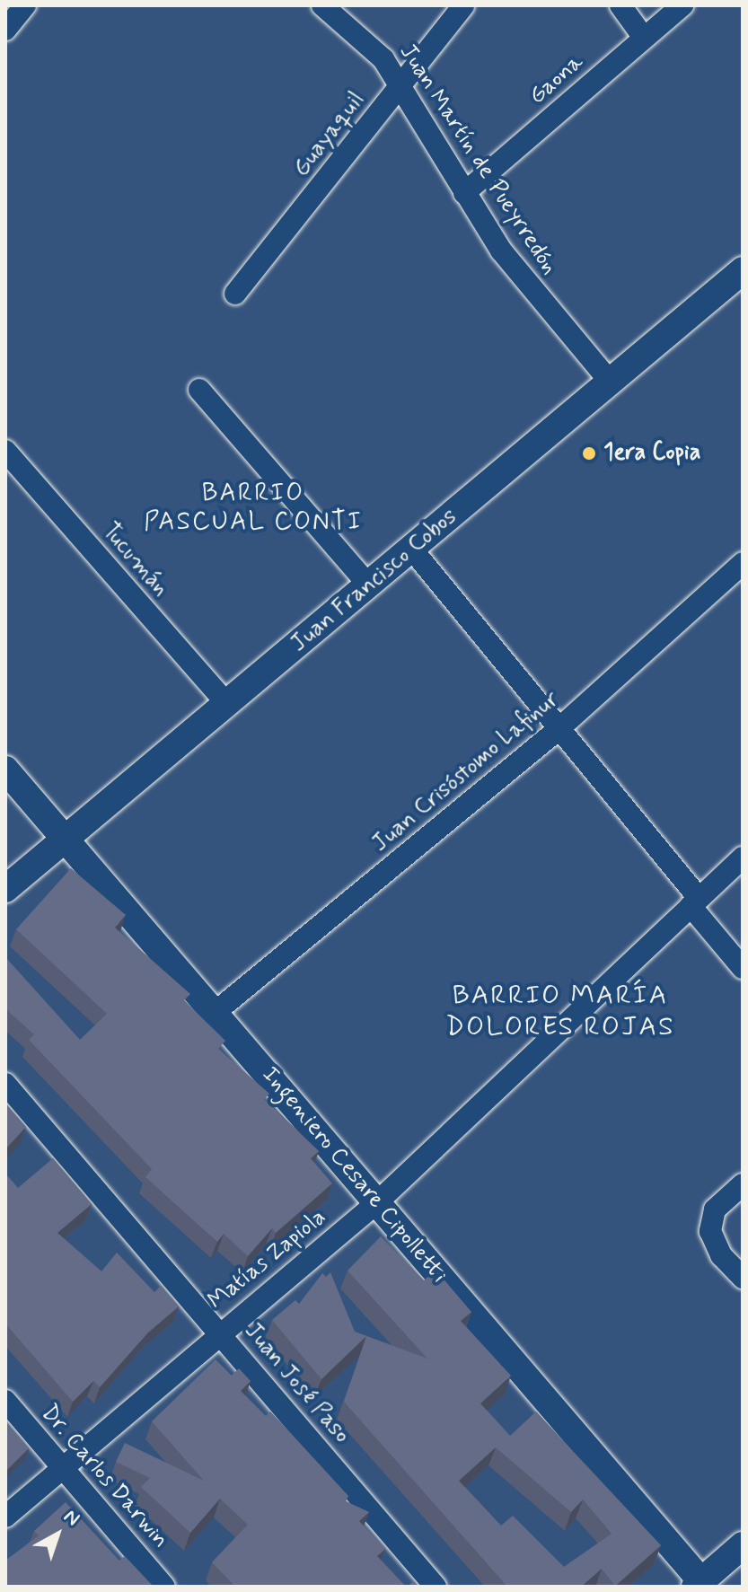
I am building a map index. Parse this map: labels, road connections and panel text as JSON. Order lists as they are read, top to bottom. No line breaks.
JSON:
{"streets":{"street":["Gaona","Guayaquil","Juan Martín de Pueyrredón","Tucumán","Juan Francisco Cobos","Juan Crisóstomo Lafinur","Ingeniero Cesare Cipolletti","Matías Zapiola","Juan José Paso","Dr. Carlos Darwin"]},"crossings":[["Gaona","Juan Martín de Pueyrredón"],["Guayaquil","Juan Martín de Pueyrredón"],["Juan Martín de Pueyrredón","Juan Francisco Cobos"],["Tucumán","Juan Francisco Cobos"],["Juan Francisco Cobos","Ingeniero Cesare Cipolletti"],["Juan Crisóstomo Lafinur","Ingeniero Cesare Cipolletti"],["Ingeniero Cesare Cipolletti","Matías Zapiola"],["Matías Zapiola","Juan José Paso"],["Matías Zapiola","Dr. Carlos Darwin"]],"districts":["BARRIO PASCUAL CONTI","BARRIO MARÍA DOLORES ROJAS"],"places":["1era Copia"],"north":"top right"}
